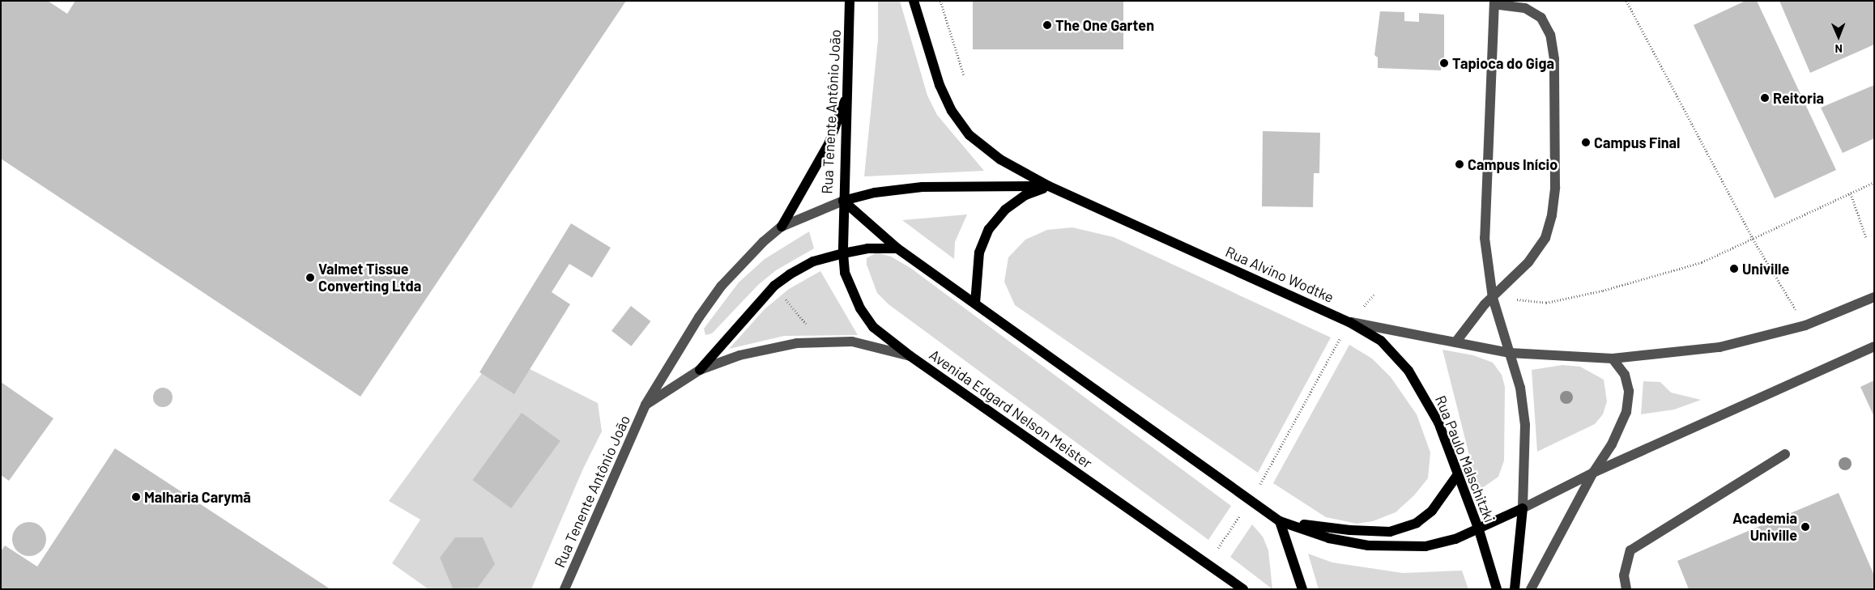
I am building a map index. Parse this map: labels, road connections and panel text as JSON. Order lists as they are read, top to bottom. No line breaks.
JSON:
{"streets":{"main road":["Rua Tenente Antônio João","Rua Alvino Wodtke","Avenida Edgard Nelson Meister","Rua Paulo Malschitzki"]},"crossings":[["Rua Tenente Antônio João","Avenida Edgard Nelson Meister"],["Rua Alvino Wodtke","Rua Paulo Malschitzki"]],"places":["The One Garten","Tapioca do Giga","Reitoria","Campus Final","Campus Início","Univille","Valmet Tissue Converting Ltda","Malharia Carymã","Academia Univille"],"north":"bottom"}
